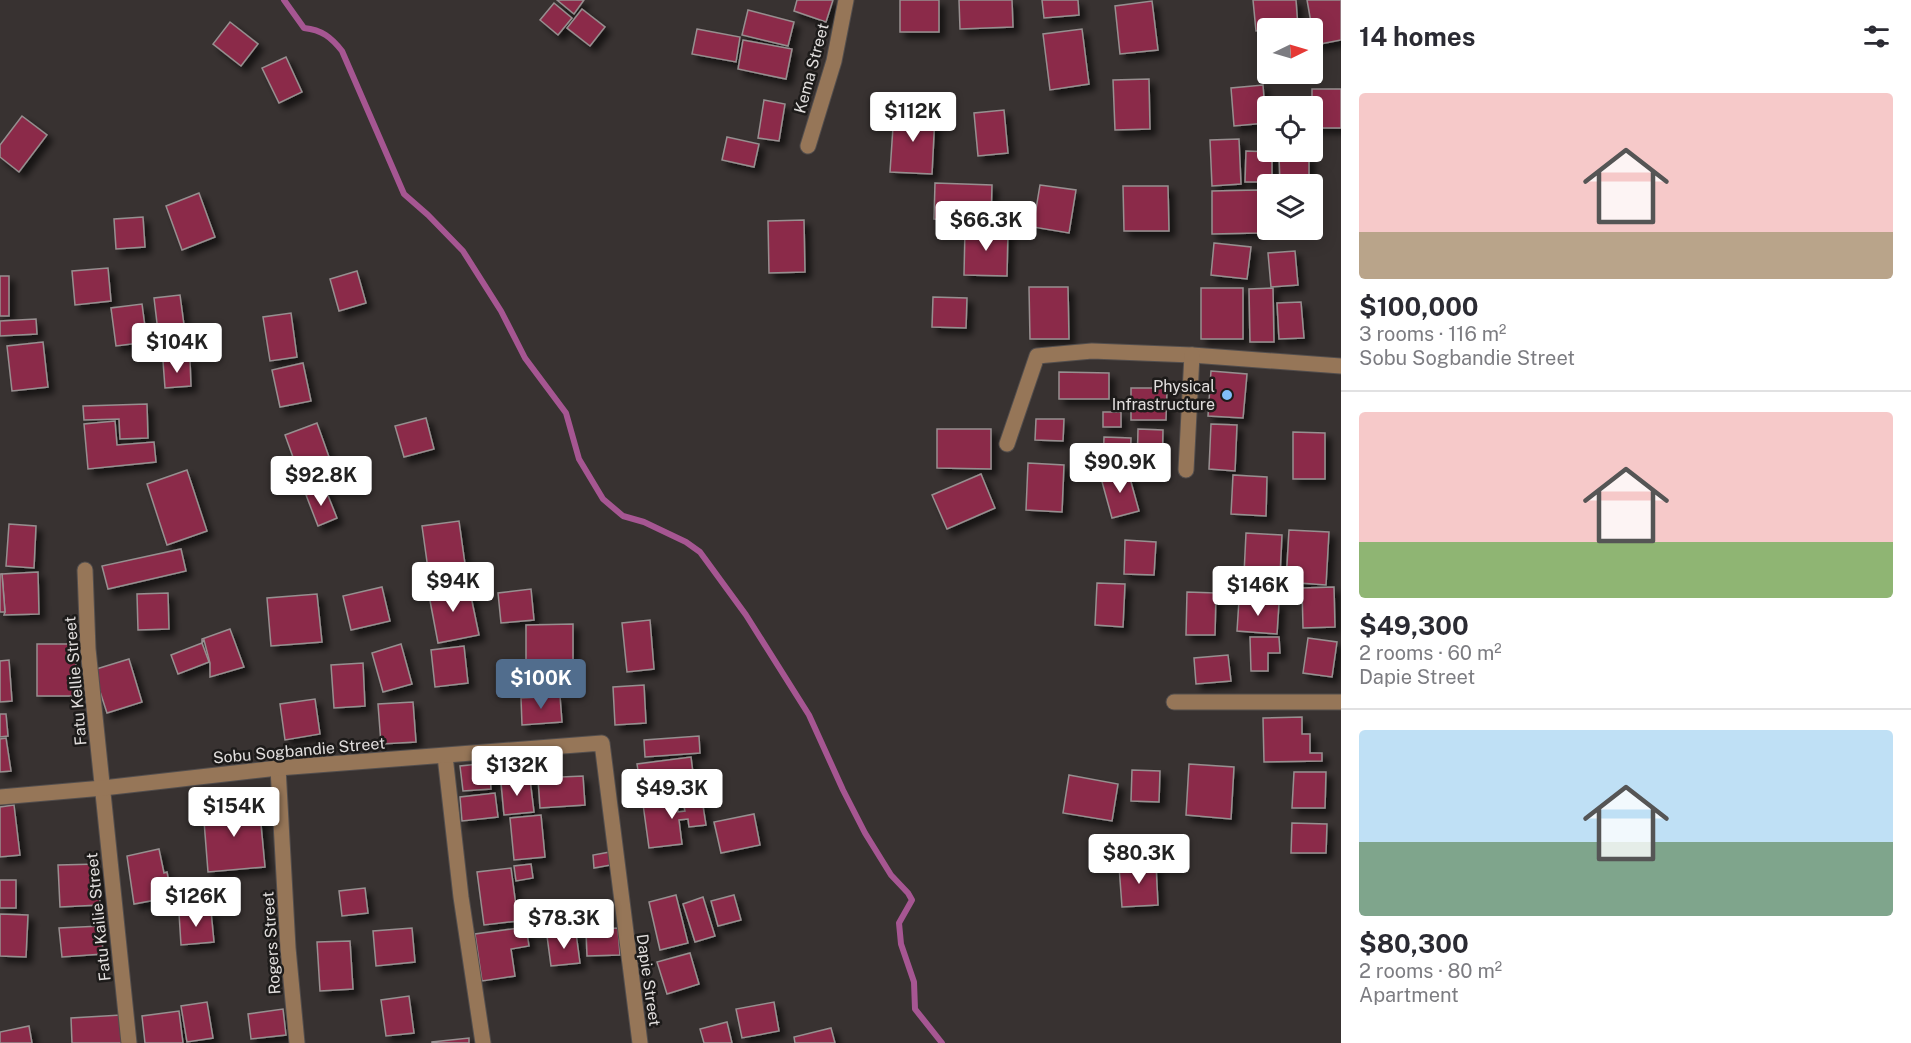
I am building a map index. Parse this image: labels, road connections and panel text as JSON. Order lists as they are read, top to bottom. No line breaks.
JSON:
{"streets":{"street":["Kema Street","Fatu Kellie Street","Sobu Sogbandie Street","Fatu Kailie Street","Rogers Street","Dapie Street"]},"crossings":[["Fatu Kellie Street","Sobu Sogbandie Street"],["Fatu Kellie Street","Fatu Kailie Street"],["Sobu Sogbandie Street","Fatu Kailie Street"],["Sobu Sogbandie Street","Rogers Street"],["Sobu Sogbandie Street","Dapie Street"]],"places":["Physical Infrastructure"],"north":"right","page":{"heading":"14 homes","list":[{"name":"$100,000","note":"3 rooms · 116 m² · Sobu Sogbandie Street"},{"name":"$49,300","note":"2 rooms · 60 m² · Dapie Street"},{"name":"$80,300","note":"2 rooms · 80 m² · Apartment"}],"price":["$112K","$66.3K","$104K","$90.9K","$92.8K","$94K","$146K","$100K","$132K","$49.3K","$154K","$80.3K","$126K","$78.3K"]}}
